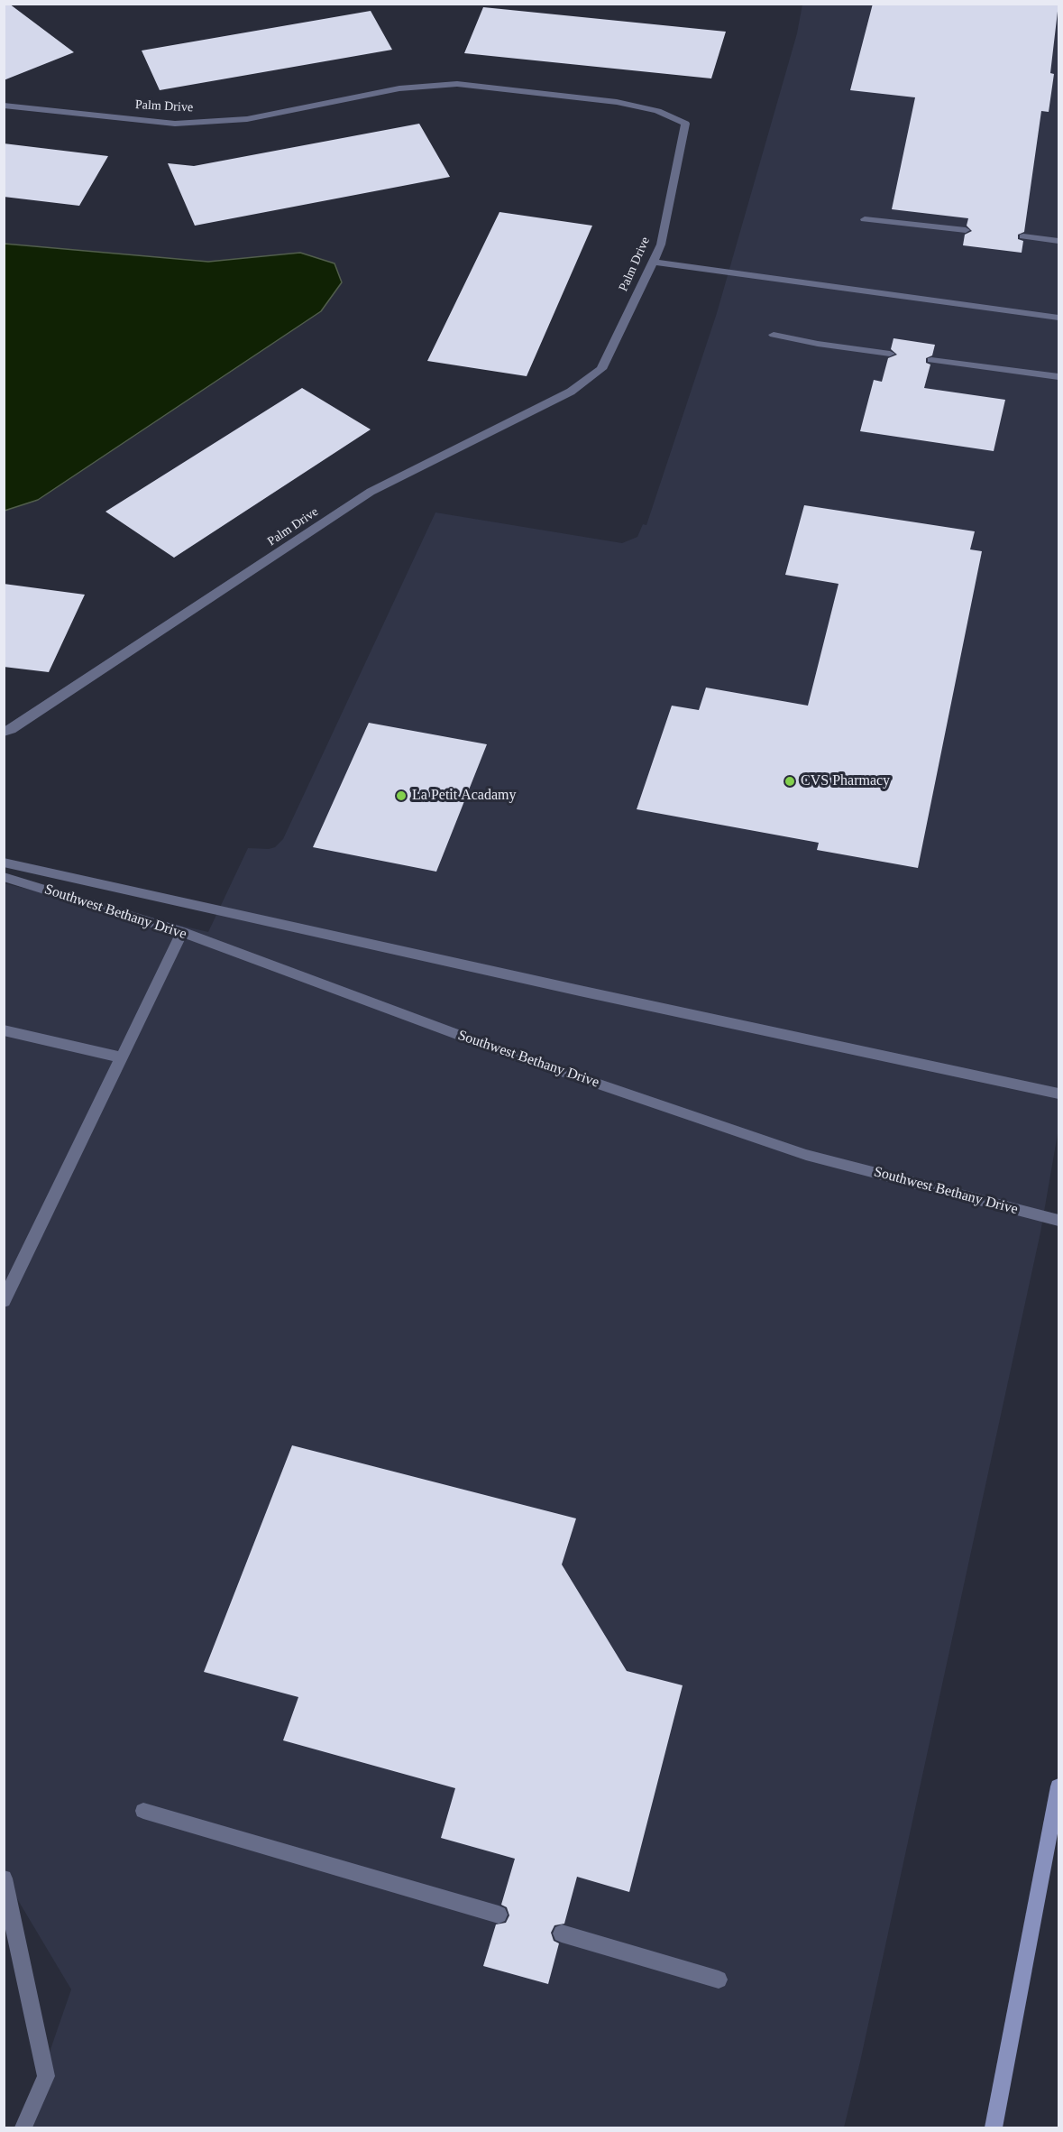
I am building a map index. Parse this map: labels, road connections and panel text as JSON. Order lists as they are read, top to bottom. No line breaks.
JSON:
{"streets":{"street":["Palm Drive","Southwest Bethany Drive"]},"places":["CVS Pharmacy","La Petit Acadamy"]}
